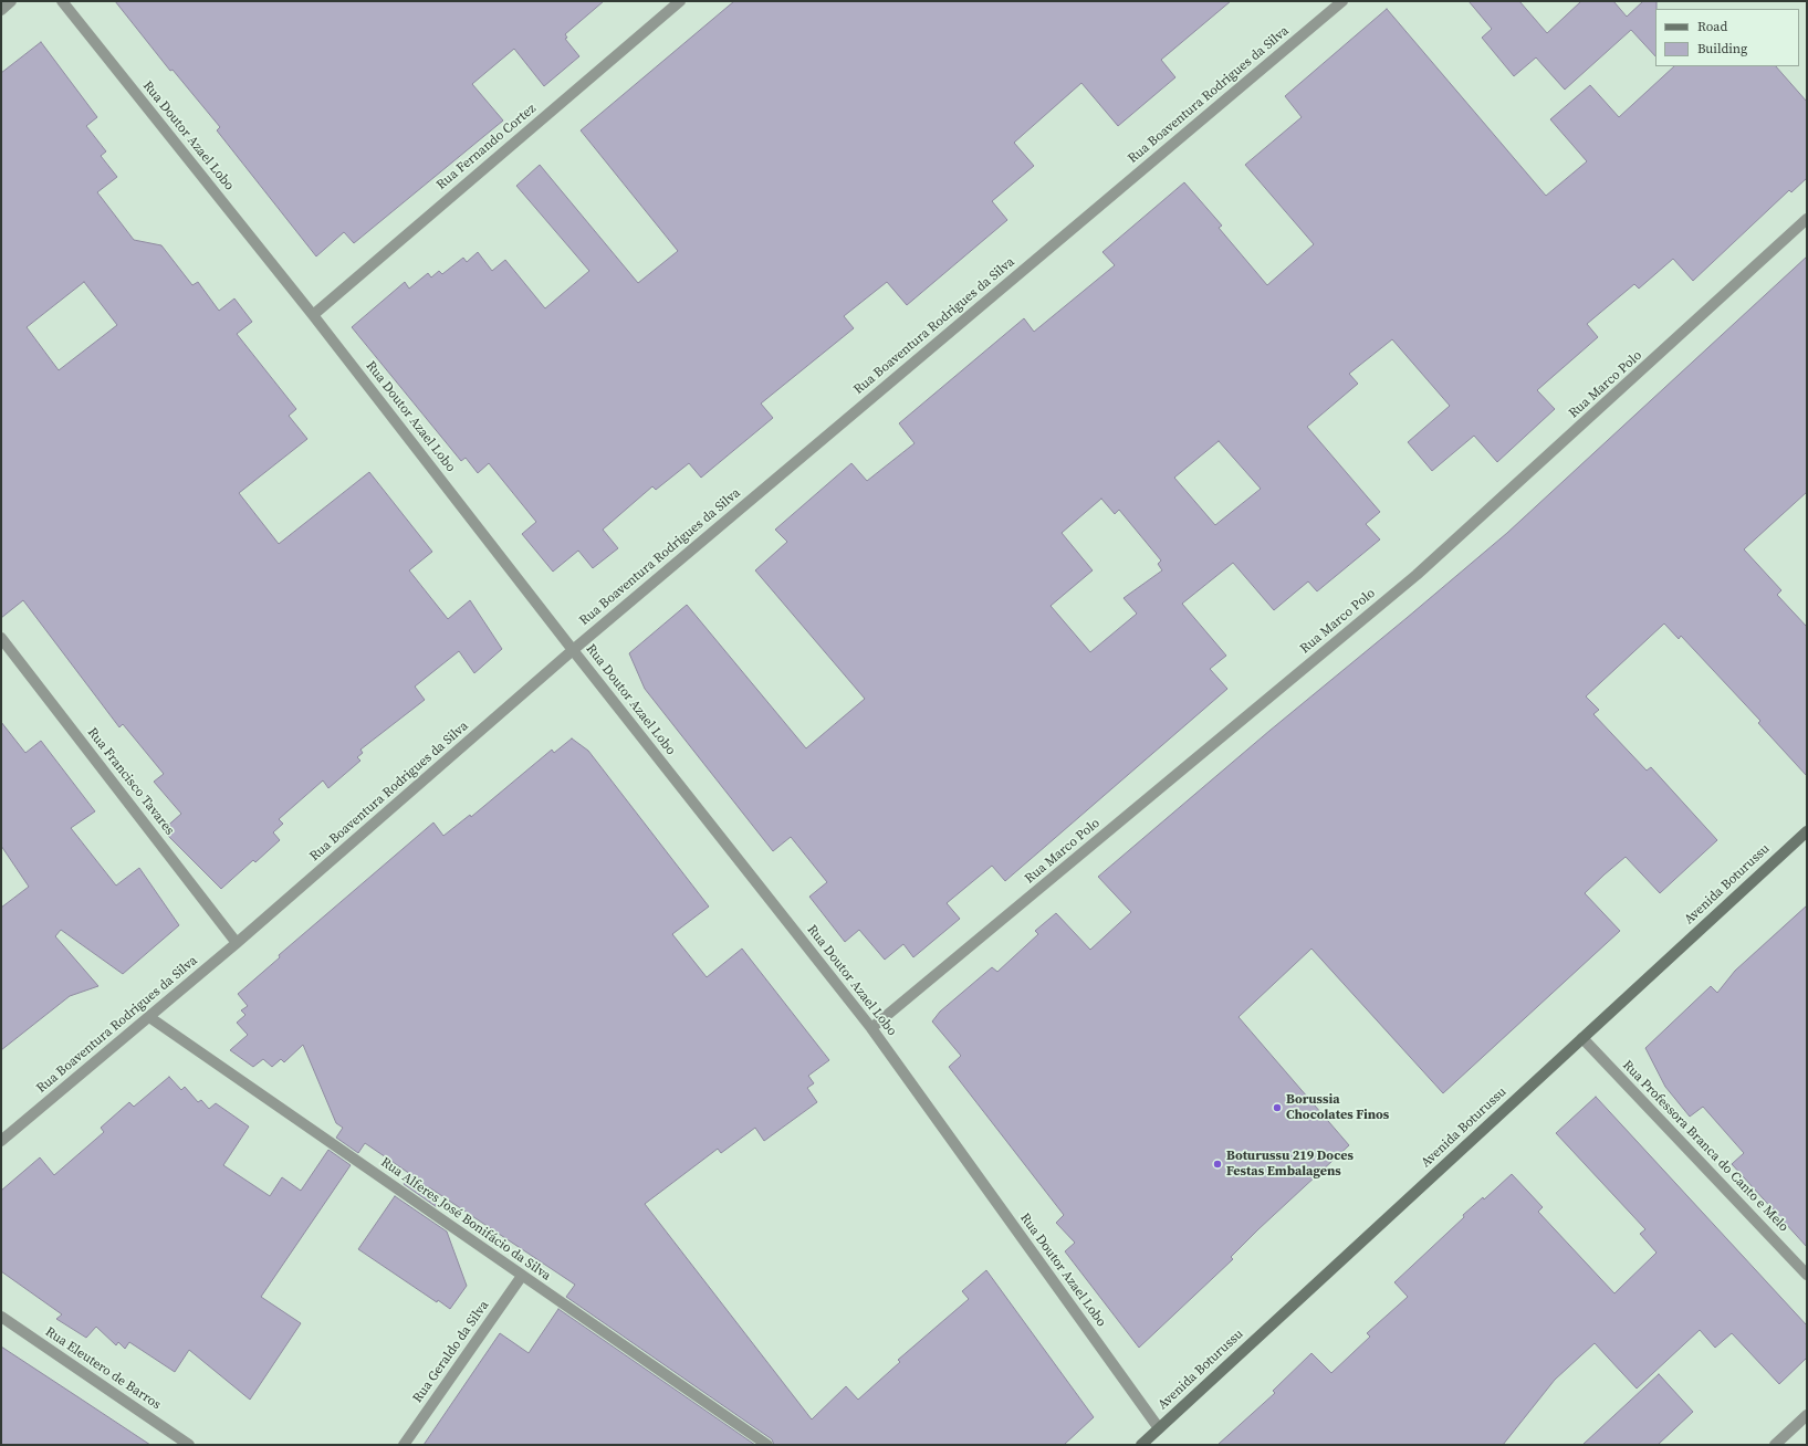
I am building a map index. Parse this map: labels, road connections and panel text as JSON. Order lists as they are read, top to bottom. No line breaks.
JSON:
{"streets":{"main road":["Avenida Boturussu"],"street":["Rua Boaventura Rodrigues da Silva","Rua Doutor Azael Lobo","Rua Fernando Cortez","Rua Marco Polo","Rua Francisco Tavares","Rua Professora Branca do Canto e Melo","Rua Alferes José Bonifácio da Silva","Rua Geraldo da Silva","Rua Eleutero de Barros"]},"crossings":[["Rua Boaventura Rodrigues da Silva","Rua Doutor Azael Lobo"],["Rua Boaventura Rodrigues da Silva","Rua Francisco Tavares"],["Rua Boaventura Rodrigues da Silva","Rua Alferes José Bonifácio da Silva"],["Rua Doutor Azael Lobo","Rua Fernando Cortez"],["Rua Doutor Azael Lobo","Rua Marco Polo"],["Rua Doutor Azael Lobo","Avenida Boturussu"],["Avenida Boturussu","Rua Professora Branca do Canto e Melo"],["Rua Alferes José Bonifácio da Silva","Rua Geraldo da Silva"]],"places":["Borussia Chocolates Finos","Boturussu 219 Doces Festas Embalagens"],"legend":["Road","Building"]}
